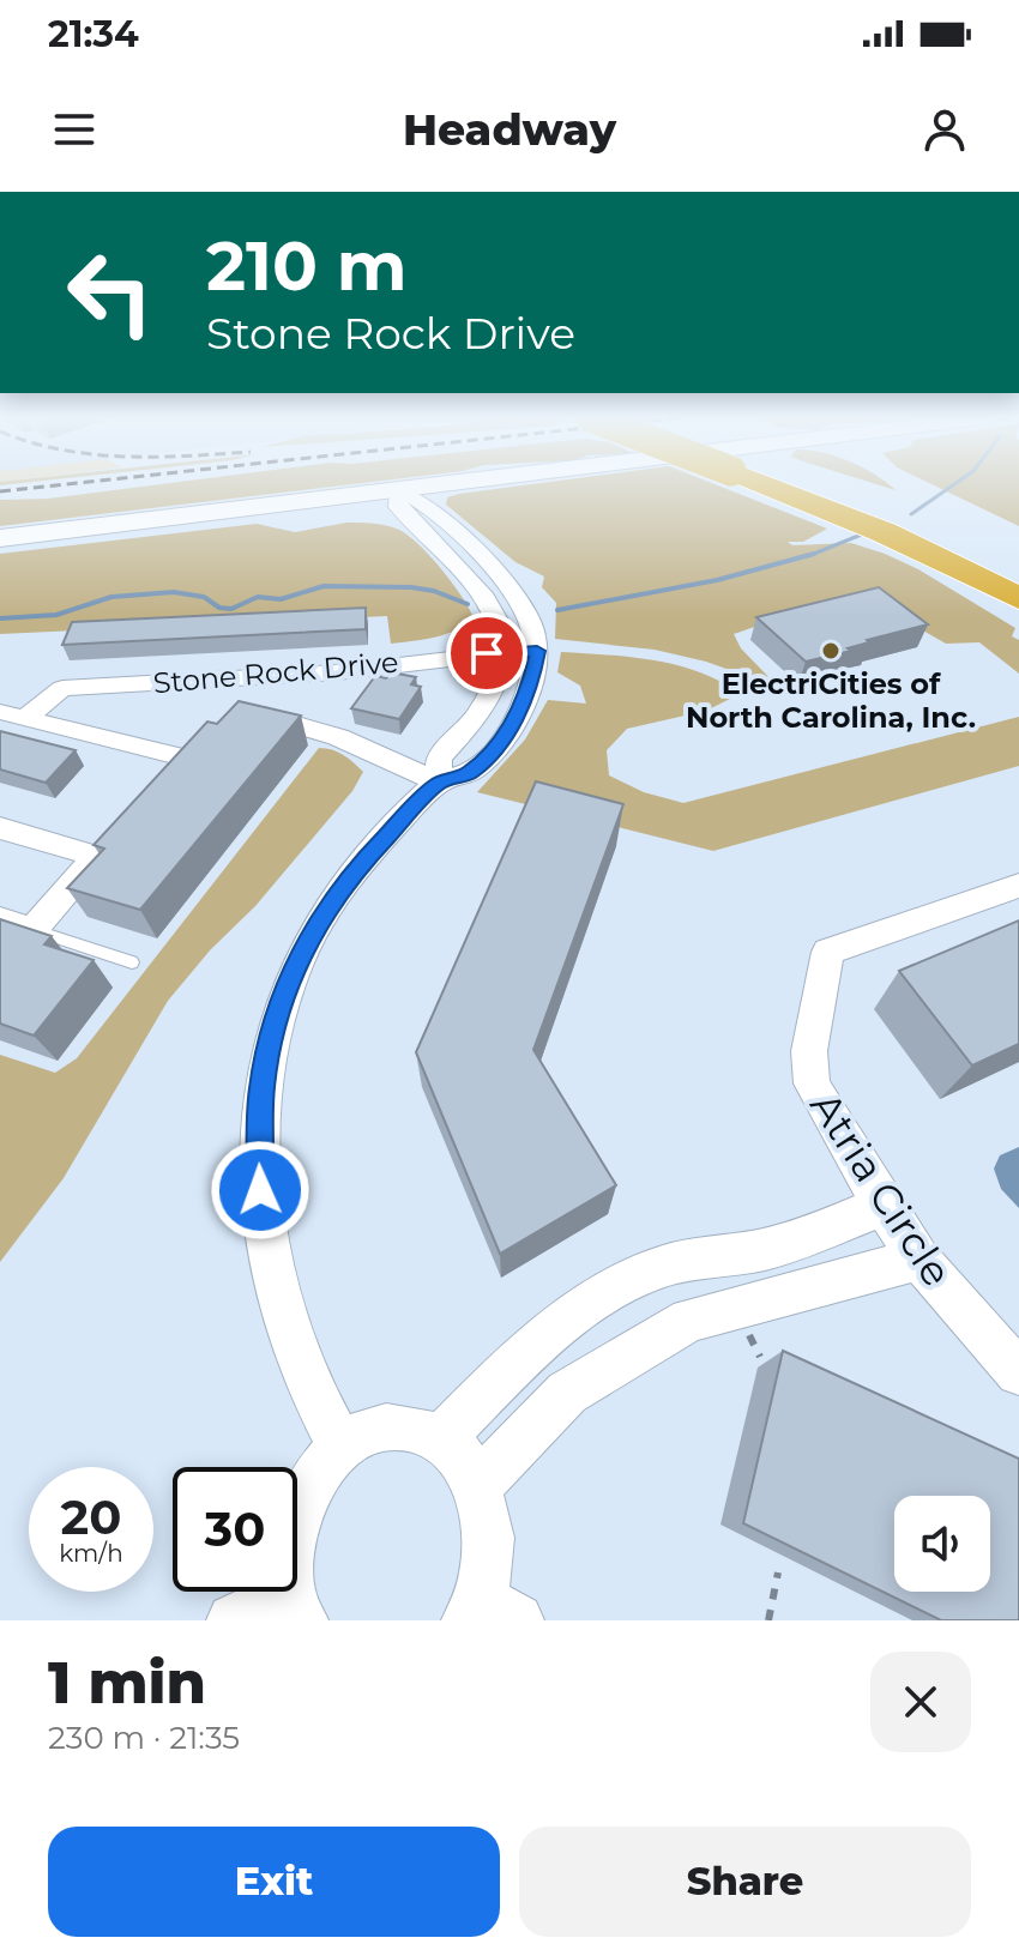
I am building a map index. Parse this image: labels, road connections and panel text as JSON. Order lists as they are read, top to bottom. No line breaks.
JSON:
{"streets":{"street":["Stone Rock Drive","Atria Circle"]},"places":["ElectriCities of North Carolina, Inc."],"page":{"status":"21:34","header":"Headway","turn":["210 m","Stone Rock Drive"],"speed":"20 km/h","limit":"30","heading":["1 min","230 m · 21:35"],"buttons":["Exit","Share"]}}
